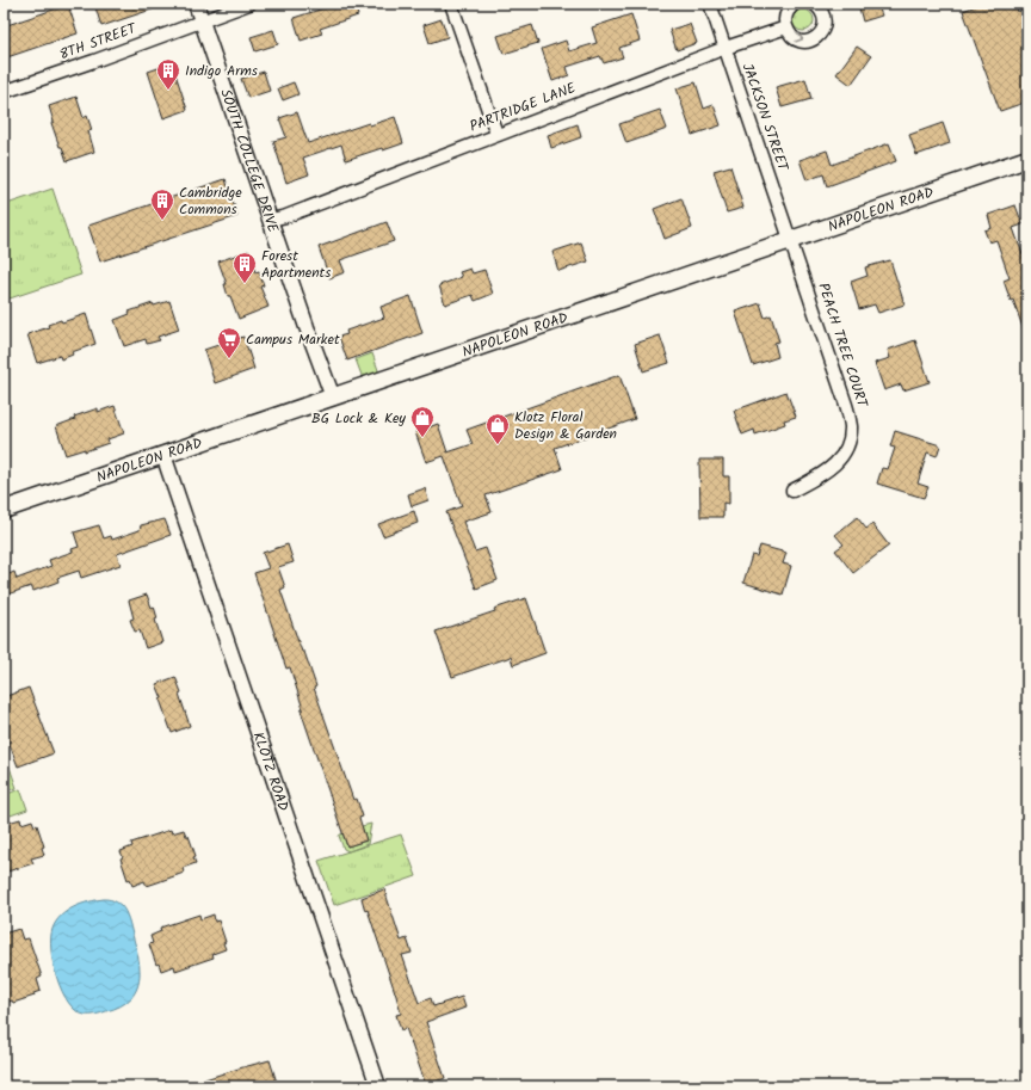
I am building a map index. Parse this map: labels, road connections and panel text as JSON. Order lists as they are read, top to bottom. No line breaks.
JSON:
{"streets":{"main road":["NAPOLEON ROAD"],"street":["8TH STREET","PARTRIDGE LANE","JACKSON STREET","SOUTH COLLEGE DRIVE","PEACH TREE COURT","KLOTZ ROAD"]},"crossings":[["8TH STREET","SOUTH COLLEGE DRIVE"],["PARTRIDGE LANE","JACKSON STREET"],["PARTRIDGE LANE","SOUTH COLLEGE DRIVE"],["JACKSON STREET","NAPOLEON ROAD"],["JACKSON STREET","PEACH TREE COURT"],["SOUTH COLLEGE DRIVE","NAPOLEON ROAD"],["NAPOLEON ROAD","PEACH TREE COURT"],["NAPOLEON ROAD","KLOTZ ROAD"]],"places":{"building":["Indigo Arms","Cambridge Commons","Forest Apartments"],"supermarket":["Campus Market"],"shop":["BG Lock & Key","Klotz Floral Design & Garden"]}}
